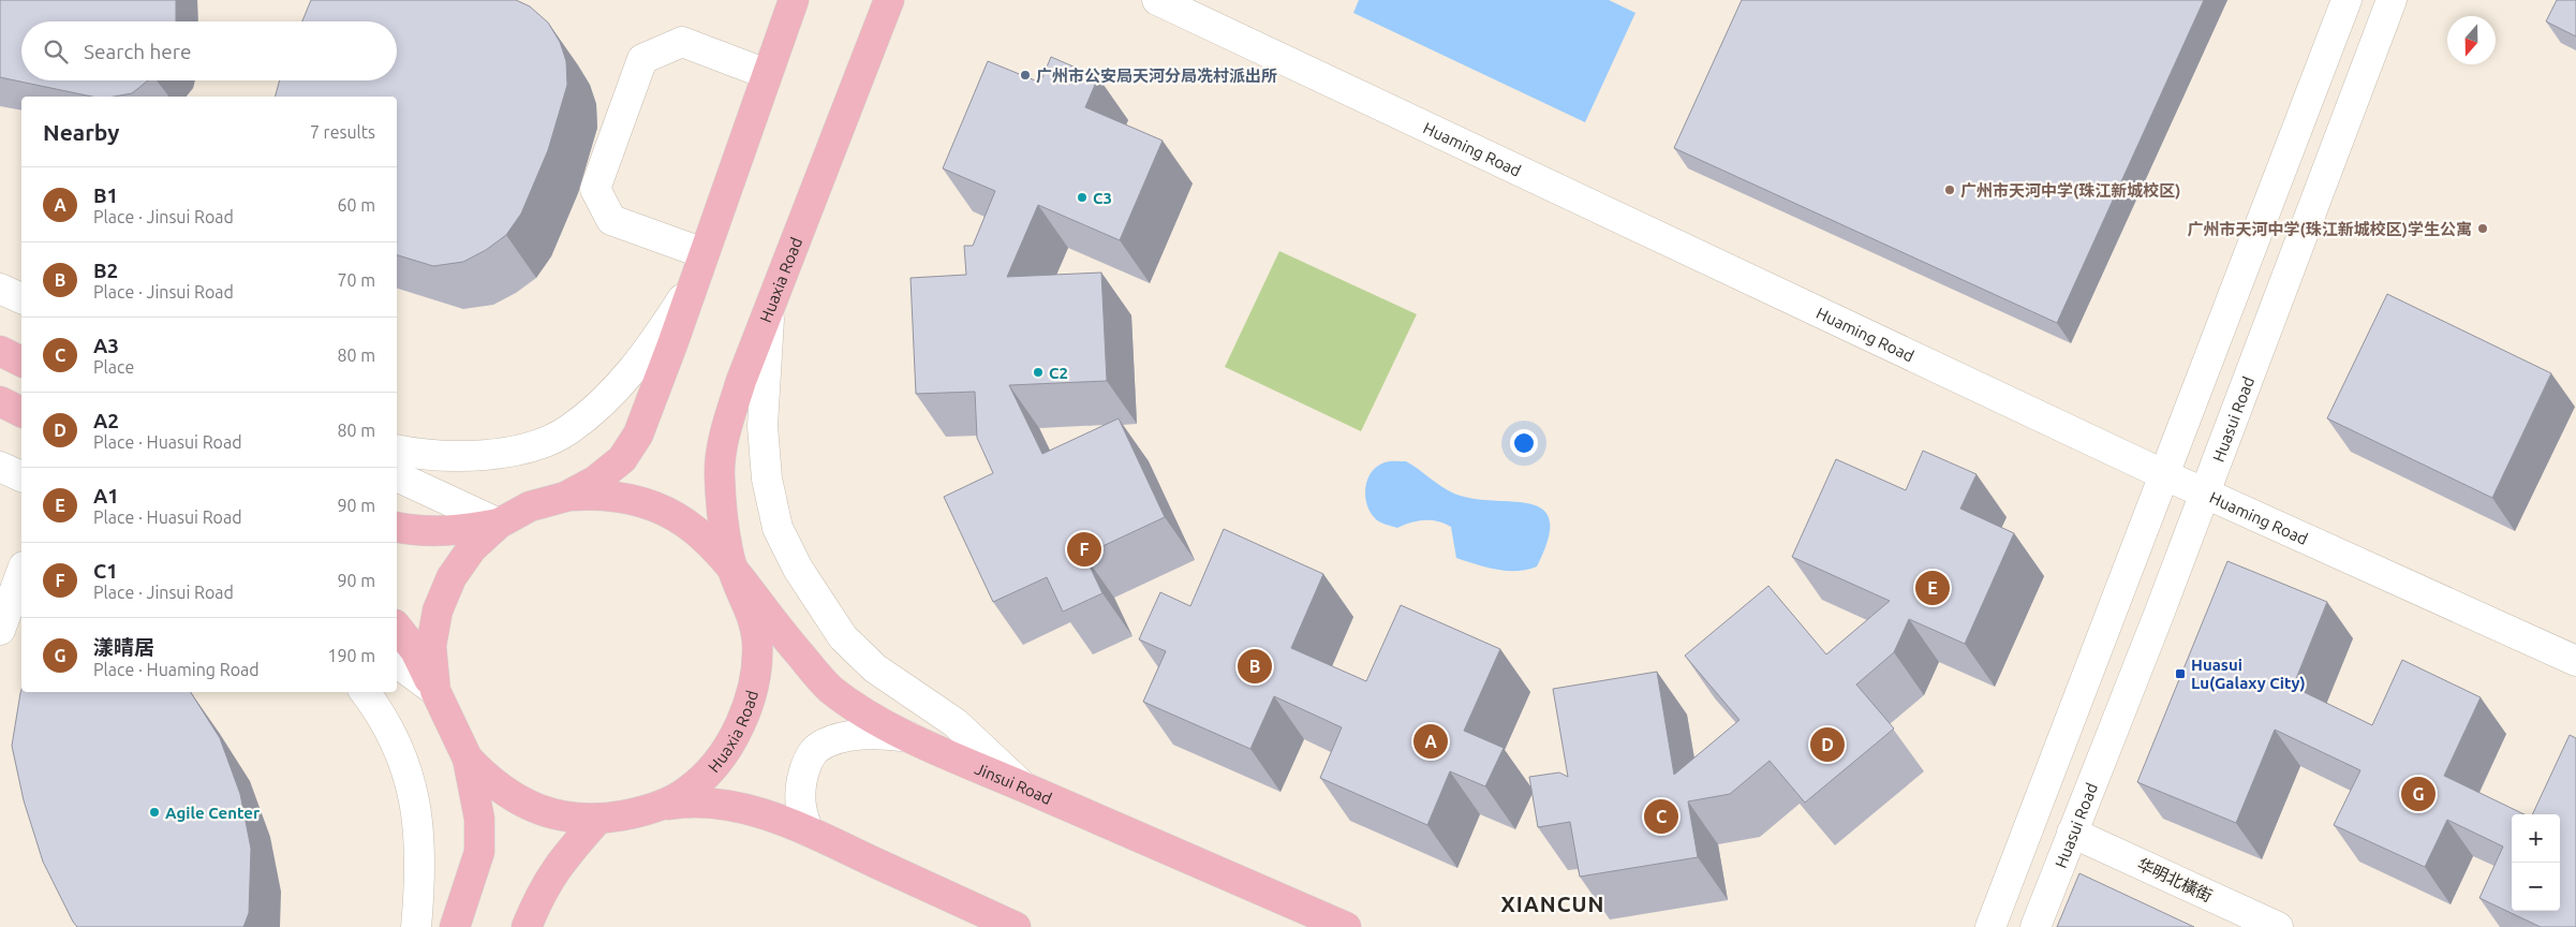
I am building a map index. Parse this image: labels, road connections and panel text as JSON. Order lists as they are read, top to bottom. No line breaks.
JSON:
{"streets":{"main road":["Huaxia Road","Jinsui Road"],"street":["Huaming Road","Huasui Road","华明北橫街"]},"crossings":[["Huaming Road","Huasui Road"],["Huaxia Road","Jinsui Road"],["Huasui Road","华明北橫街"]],"districts":["XIANCUN"],"places":{"other":["广州市公安局天河分局冼村派出所","广州市天河中学(珠江新城校区)","C3","广州市天河中学(珠江新城校区)学生公寓","C2","Agile Center"],"transit":["Huasui Lu(Galaxy City)"]},"north":"bottom","page":{"search":"Search here","heading":["Nearby","7 results"],"list":[{"mark":"A","name":"B1","note":"Place · Jinsui Road","value":"60 m"},{"mark":"B","name":"B2","note":"Place · Jinsui Road","value":"70 m"},{"mark":"C","name":"A3","note":"Place","value":"80 m"},{"mark":"D","name":"A2","note":"Place · Huasui Road","value":"80 m"},{"mark":"E","name":"A1","note":"Place · Huasui Road","value":"90 m"},{"mark":"F","name":"C1","note":"Place · Jinsui Road","value":"90 m"},{"mark":"G","name":"漾晴居","note":"Place · Huaming Road","value":"190 m"}],"pins":["F","E","B","A","D","G","C"],"map_buttons":["+","−"]}}
